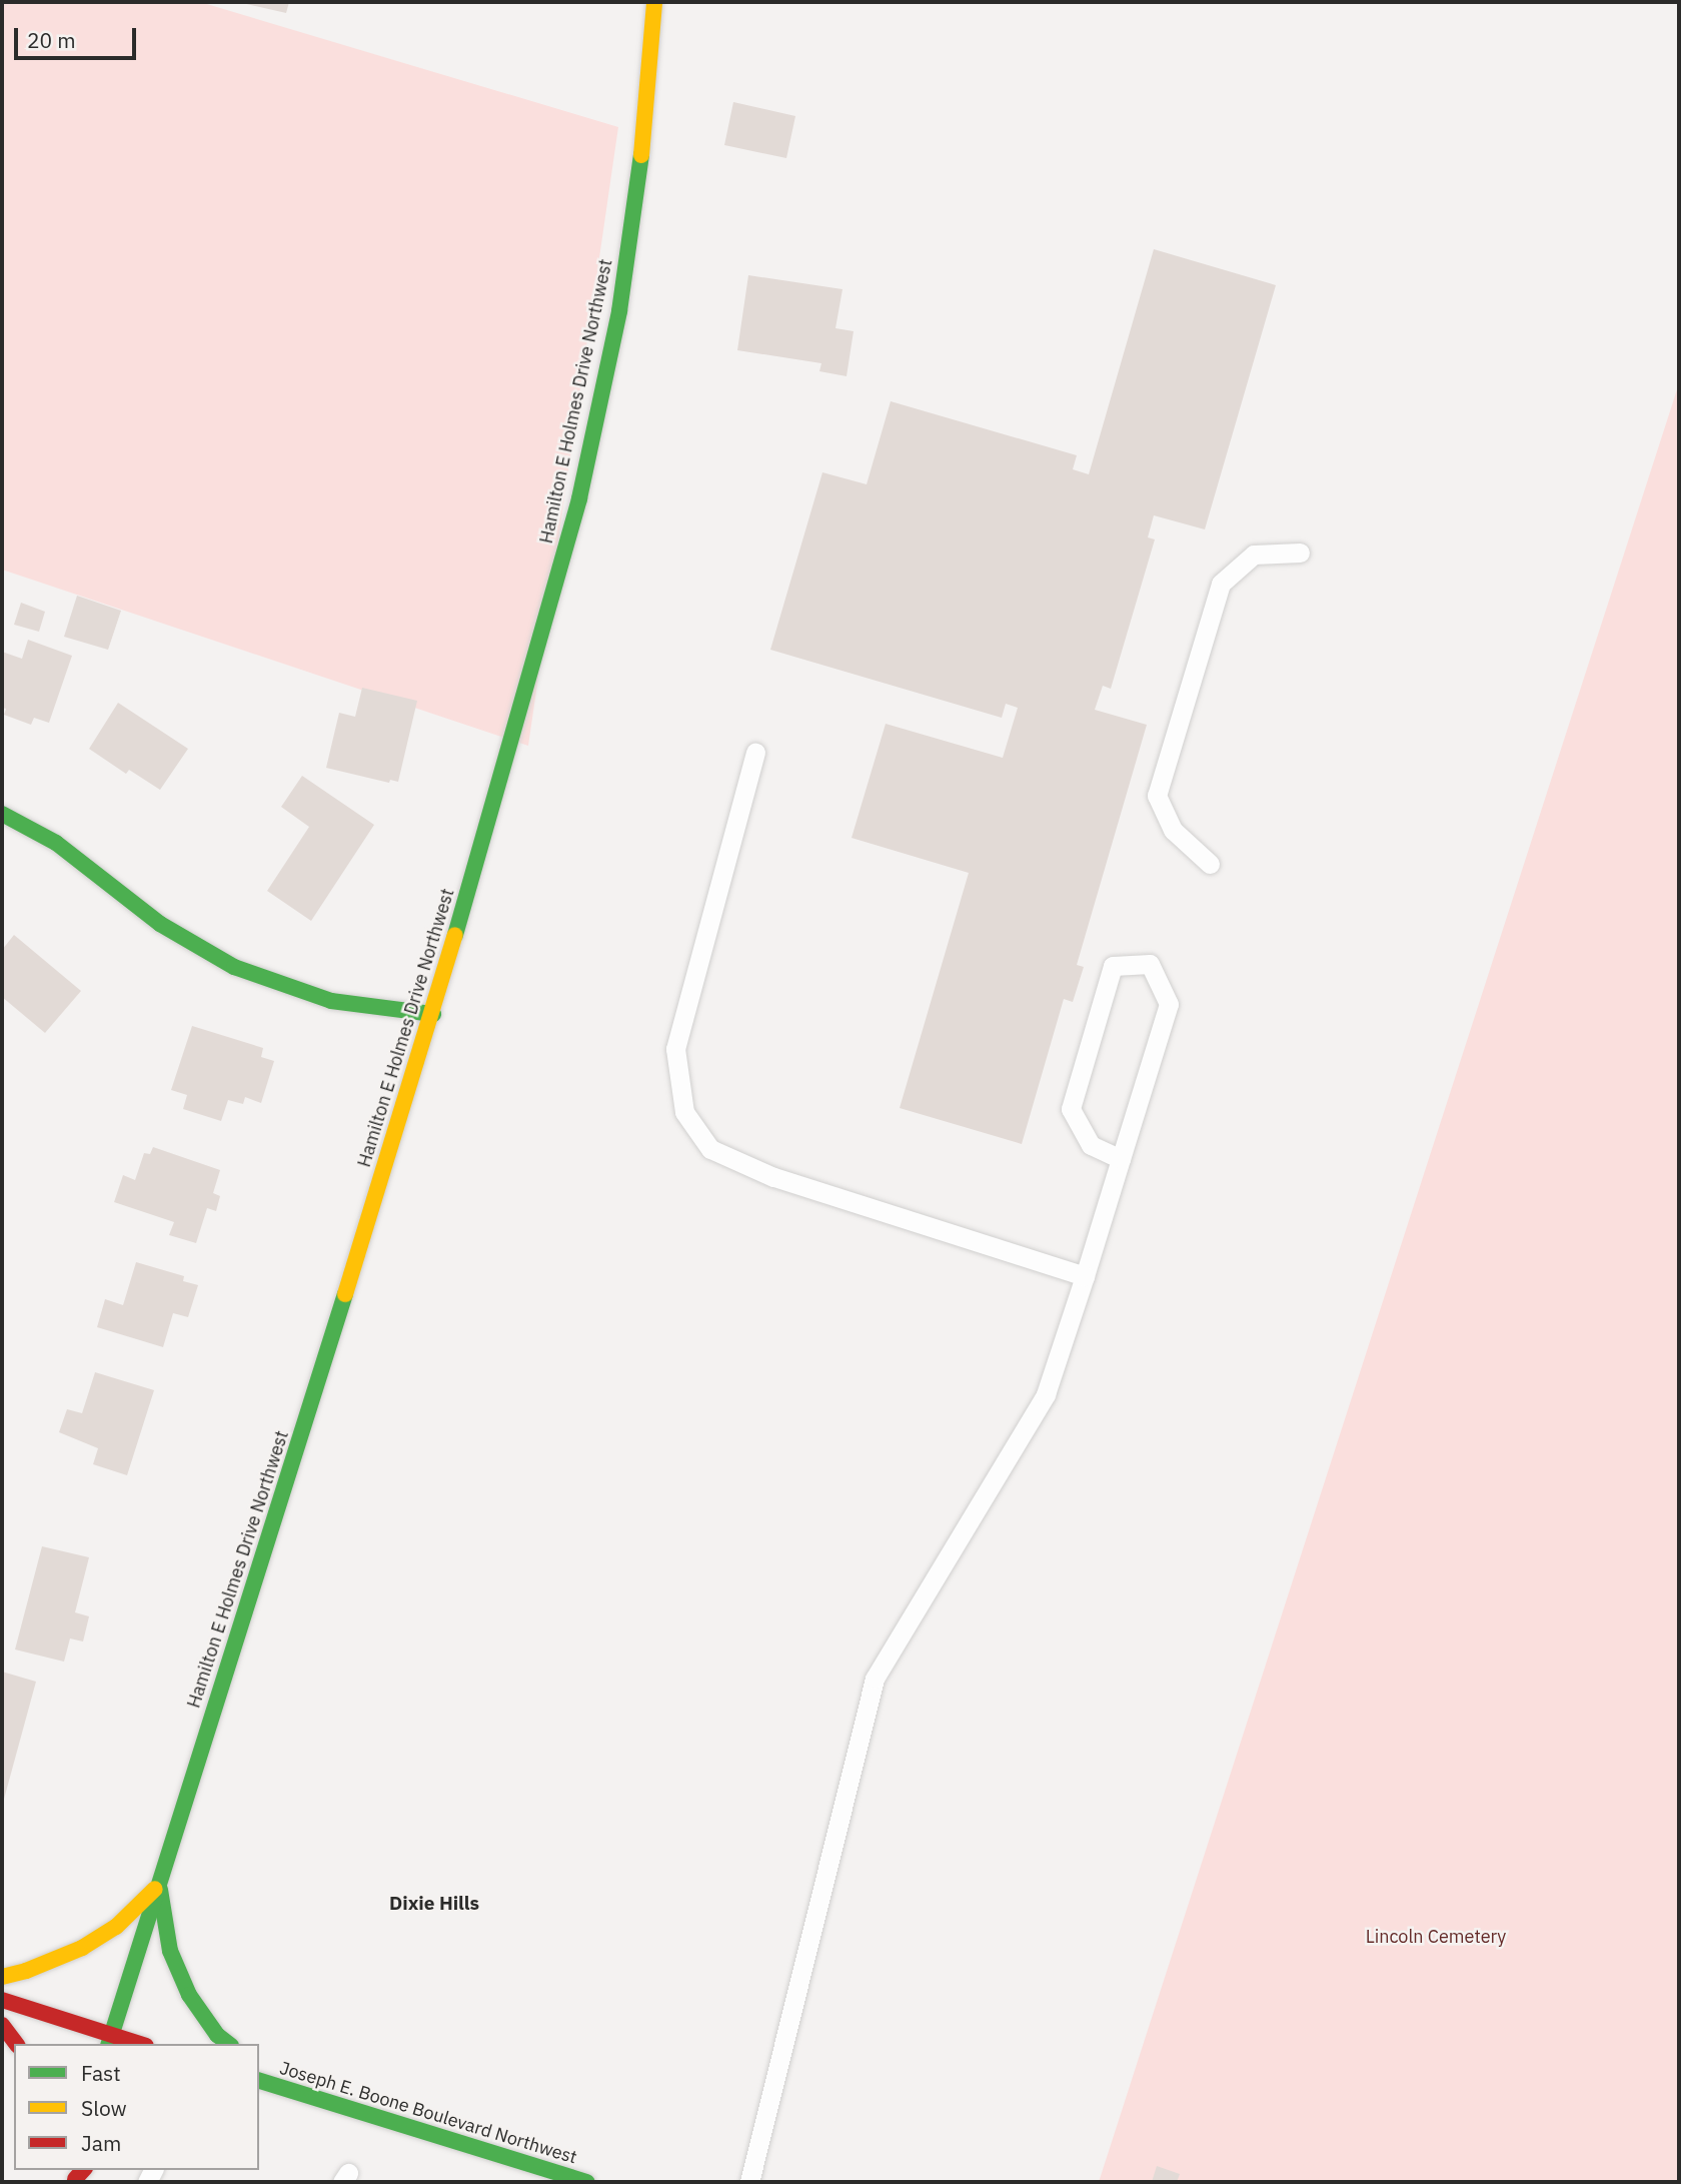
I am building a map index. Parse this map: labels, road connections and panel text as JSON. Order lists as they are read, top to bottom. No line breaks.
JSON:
{"streets":{"main road":["Hamilton E Holmes Drive Northwest","Joseph E. Boone Boulevard Northwest"]},"districts":["Dixie Hills"],"parks":["Lincoln Cemetery"],"legend":["Fast","Slow","Jam"],"scale_bar":"20 m"}
